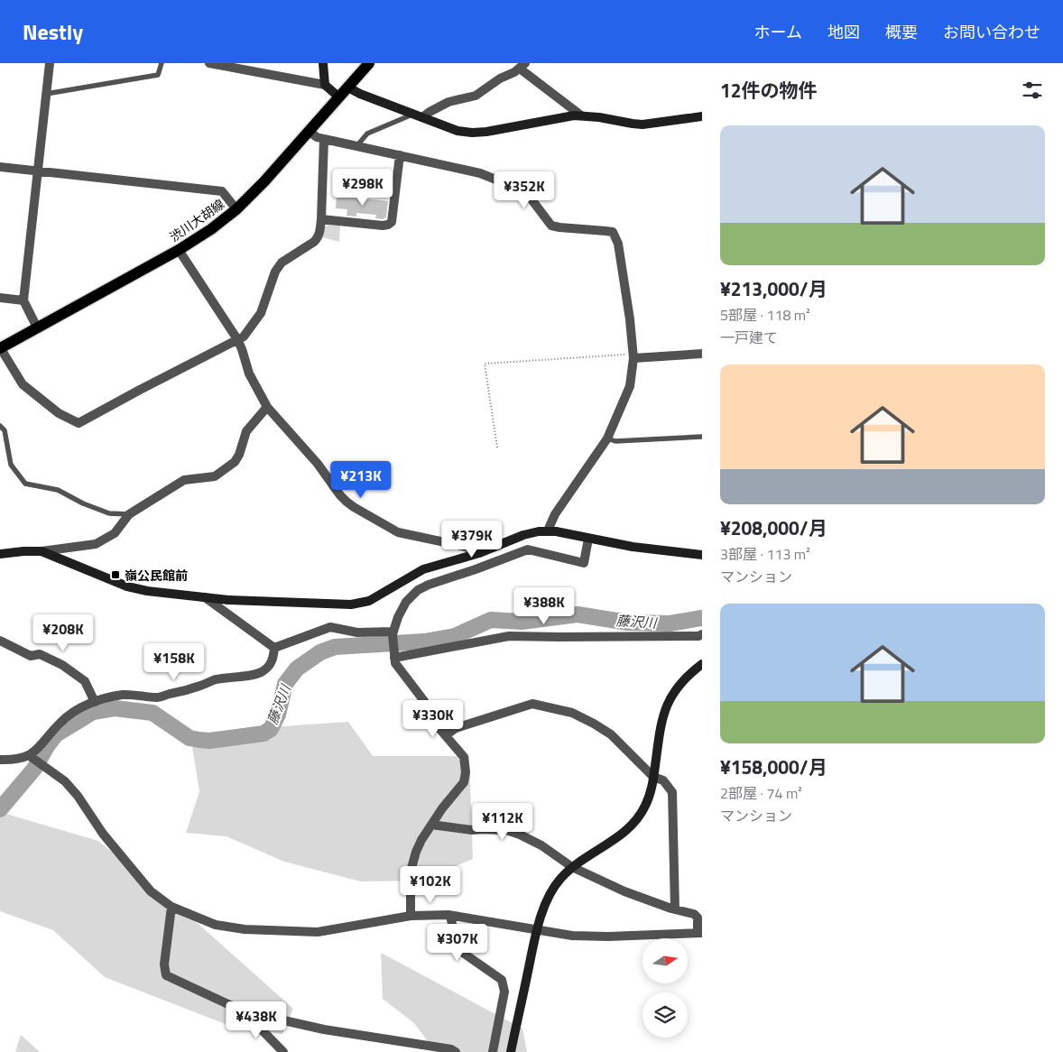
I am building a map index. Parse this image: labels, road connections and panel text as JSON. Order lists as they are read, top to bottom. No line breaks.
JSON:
{"streets":{"main road":["渋川大胡線"]},"water":["藤沢川"],"places":{"transit":["嶺公民館前"]},"north":"right","page":{"header":"Nestly","nav":["ホーム","地図","概要","お問い合わせ"],"heading":"12件の物件","list":[{"name":"¥213,000/月","note":"5部屋 · 118 m² · 一戸建て"},{"name":"¥208,000/月","note":"3部屋 · 113 m² · マンション"},{"name":"¥158,000/月","note":"2部屋 · 74 m² · マンション"}],"price":["¥298K","¥352K","¥213K","¥379K","¥388K","¥208K","¥158K","¥330K","¥112K","¥102K","¥307K","¥438K"]}}
